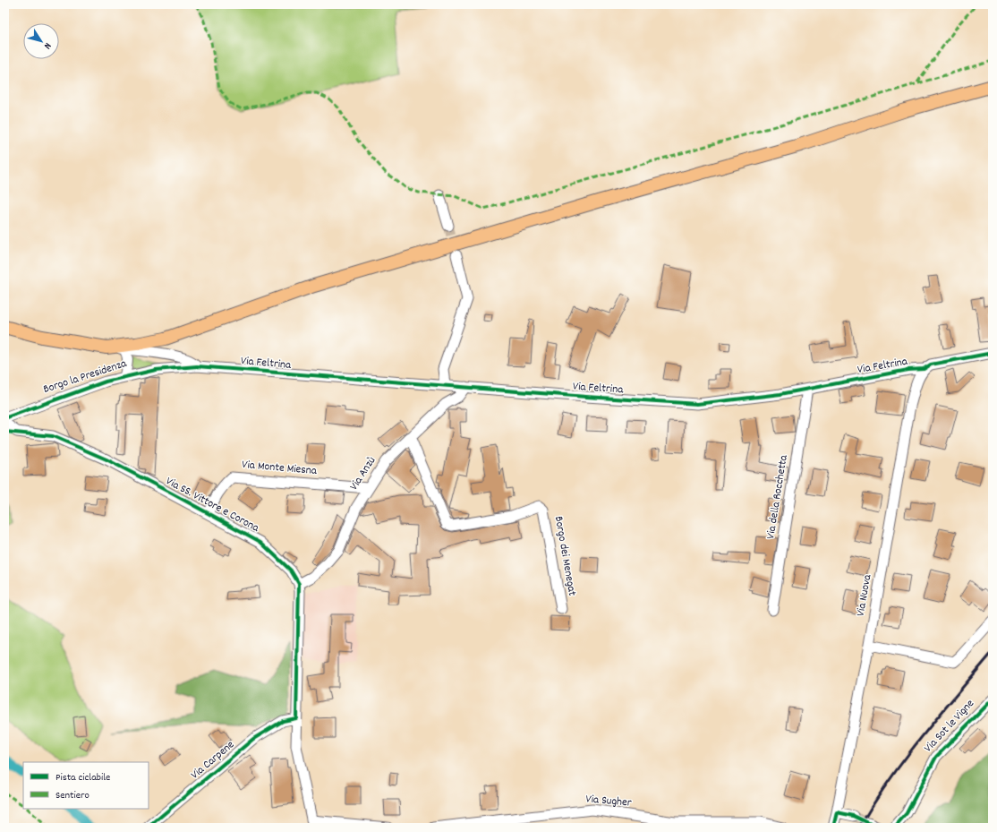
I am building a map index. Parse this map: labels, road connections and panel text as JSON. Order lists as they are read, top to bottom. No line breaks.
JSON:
{"streets":{"main road":["Via Feltrina"],"street":["Borgo la Presidenza","Via Monte Miesna","Via Anzù","Via della Rocchetta","Via SS. Vittore e Corona","Borgo dei Menegat","Via Nuova","Via Sot le Vigne","Via Carpene","Via Sugher"]},"crossings":[["Via Feltrina","Borgo la Presidenza"],["Via Feltrina","Via Anzù"],["Via Feltrina","Via della Rocchetta"],["Via Feltrina","Via Nuova"],["Via Monte Miesna","Via Anzù"],["Via Monte Miesna","Via SS. Vittore e Corona"],["Via Anzù","Via SS. Vittore e Corona"],["Via Anzù","Borgo dei Menegat"]],"legend":["Pista ciclabile","Sentiero"],"north":"bottom right"}
